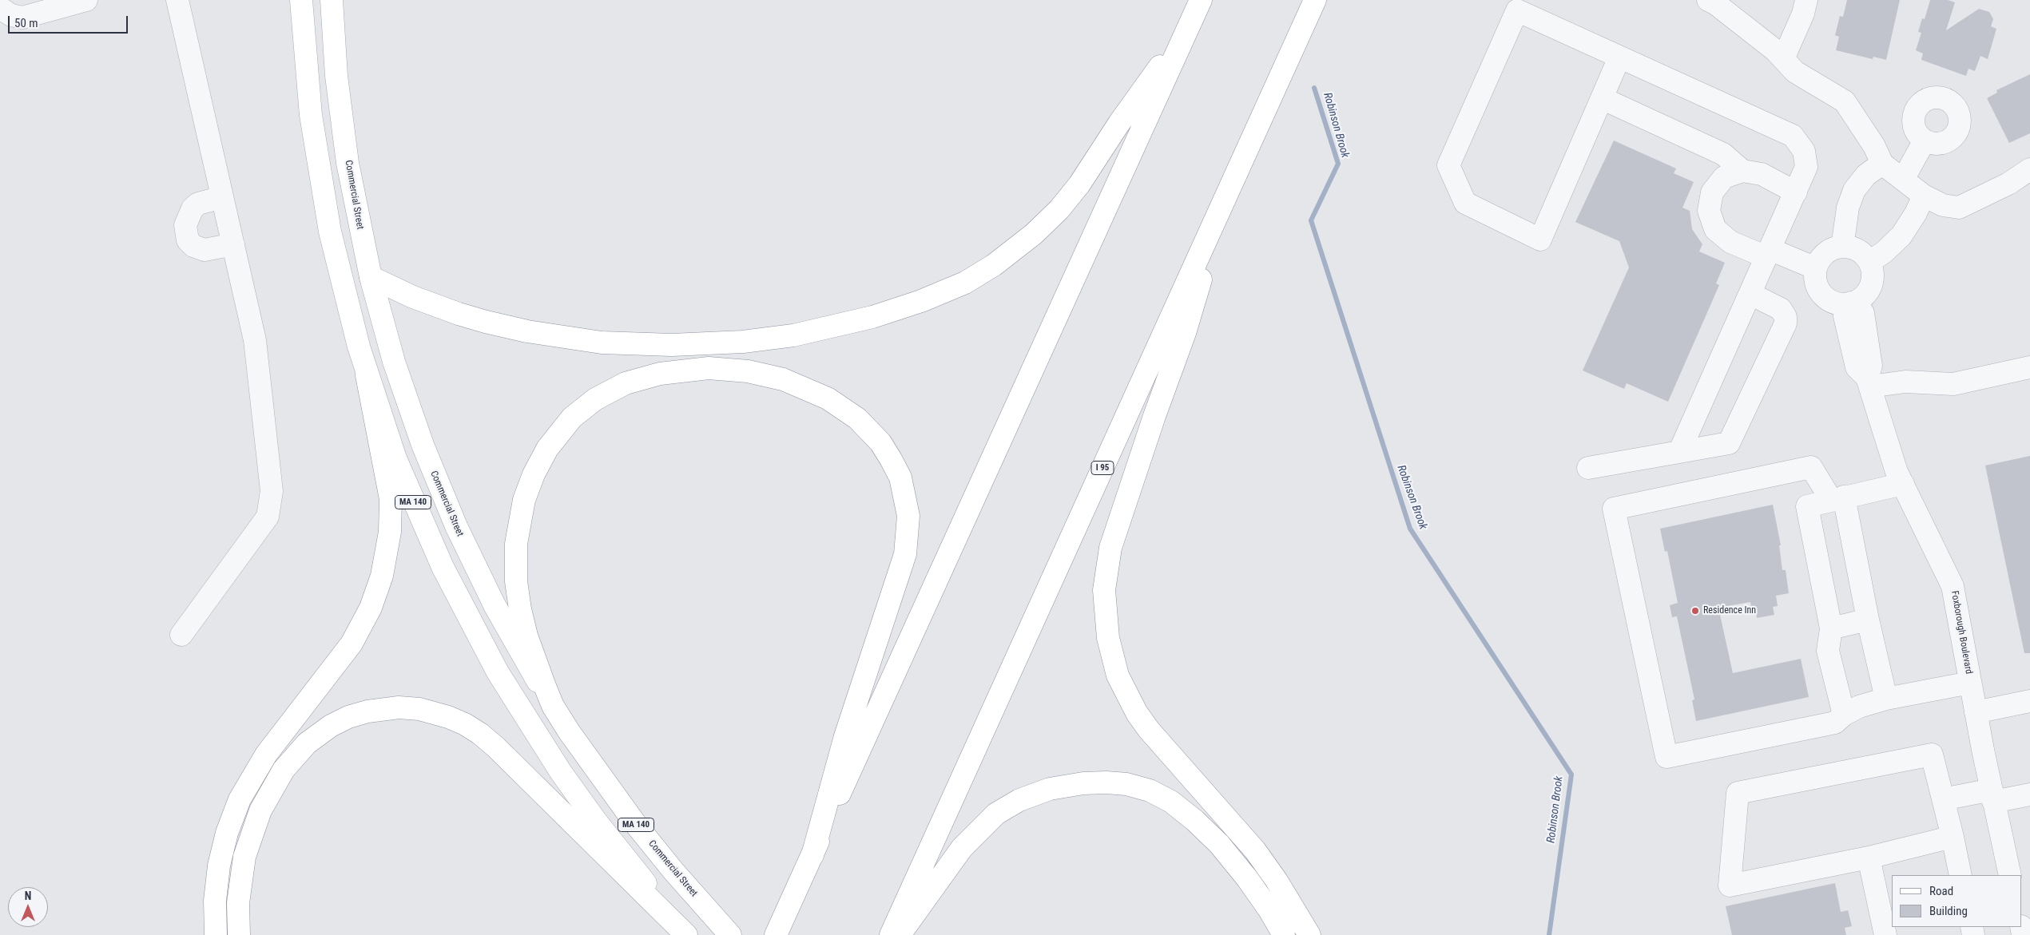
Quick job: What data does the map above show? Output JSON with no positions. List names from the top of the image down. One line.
{"streets":{"main road":["Commercial Street","I 95","MA 140"],"street":["Foxborough Boulevard"]},"water":["Robinson Brook"],"places":["Residence Inn"],"legend":["Road","Building"],"scale_bar":"50 m","north":"top"}
